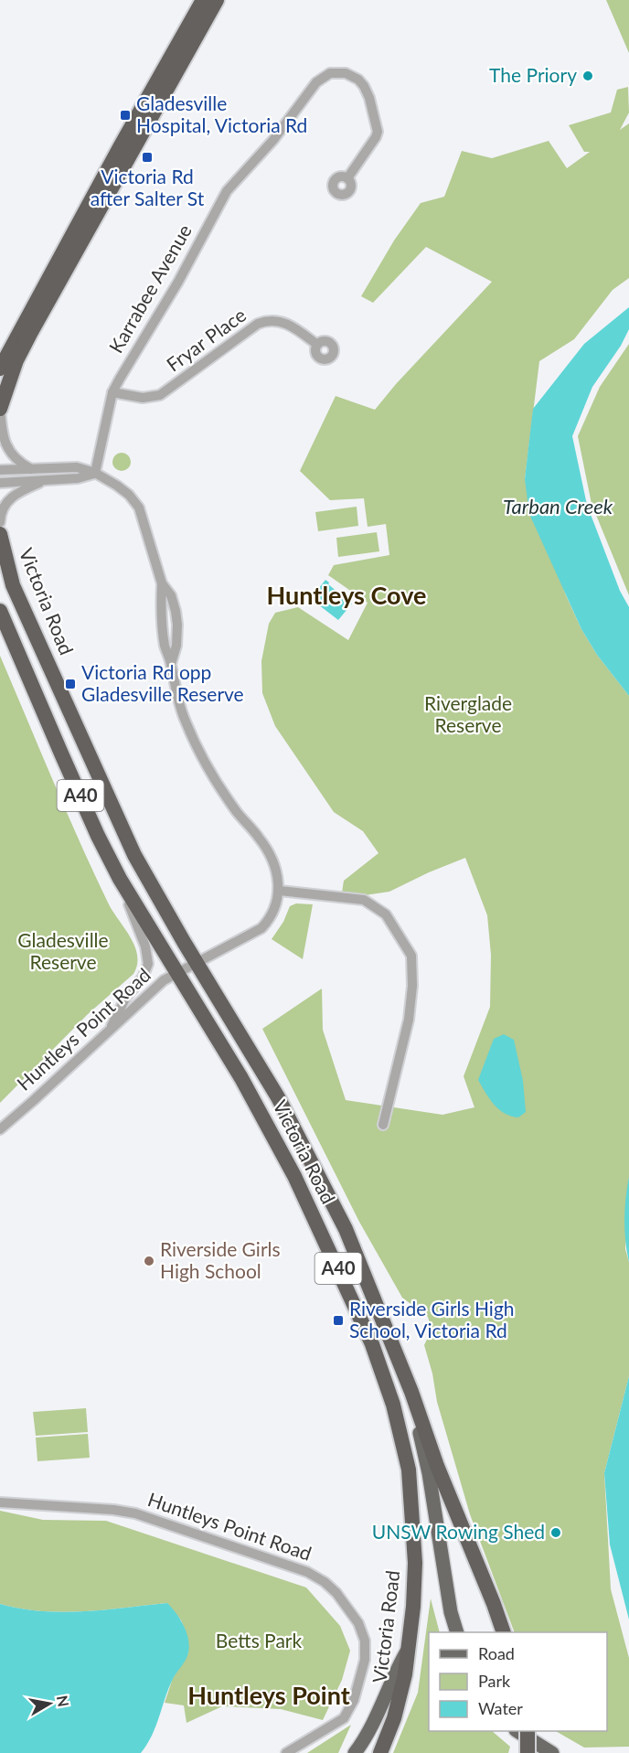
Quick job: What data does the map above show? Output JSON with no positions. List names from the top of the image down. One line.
{"streets":{"highway":["Victoria Road","A40"],"street":["Karrabee Avenue","Fryar Place","Huntleys Point Road"]},"crossings":[["Karrabee Avenue","Fryar Place"],["Victoria Road","Huntleys Point Road"]],"districts":["Huntleys Cove","Huntleys Point"],"water":["Tarban Creek"],"parks":["Riverglade Reserve","Gladesville Reserve","Betts Park"],"places":{"other":["The Priory","Riverside Girls High School","UNSW Rowing Shed"],"transit":["Gladesville Hospital, Victoria Rd","Victoria Rd after Salter St","Victoria Rd opp Gladesville Reserve","Riverside Girls High School, Victoria Rd"]},"legend":["Road","Park","Water"],"north":"right"}
